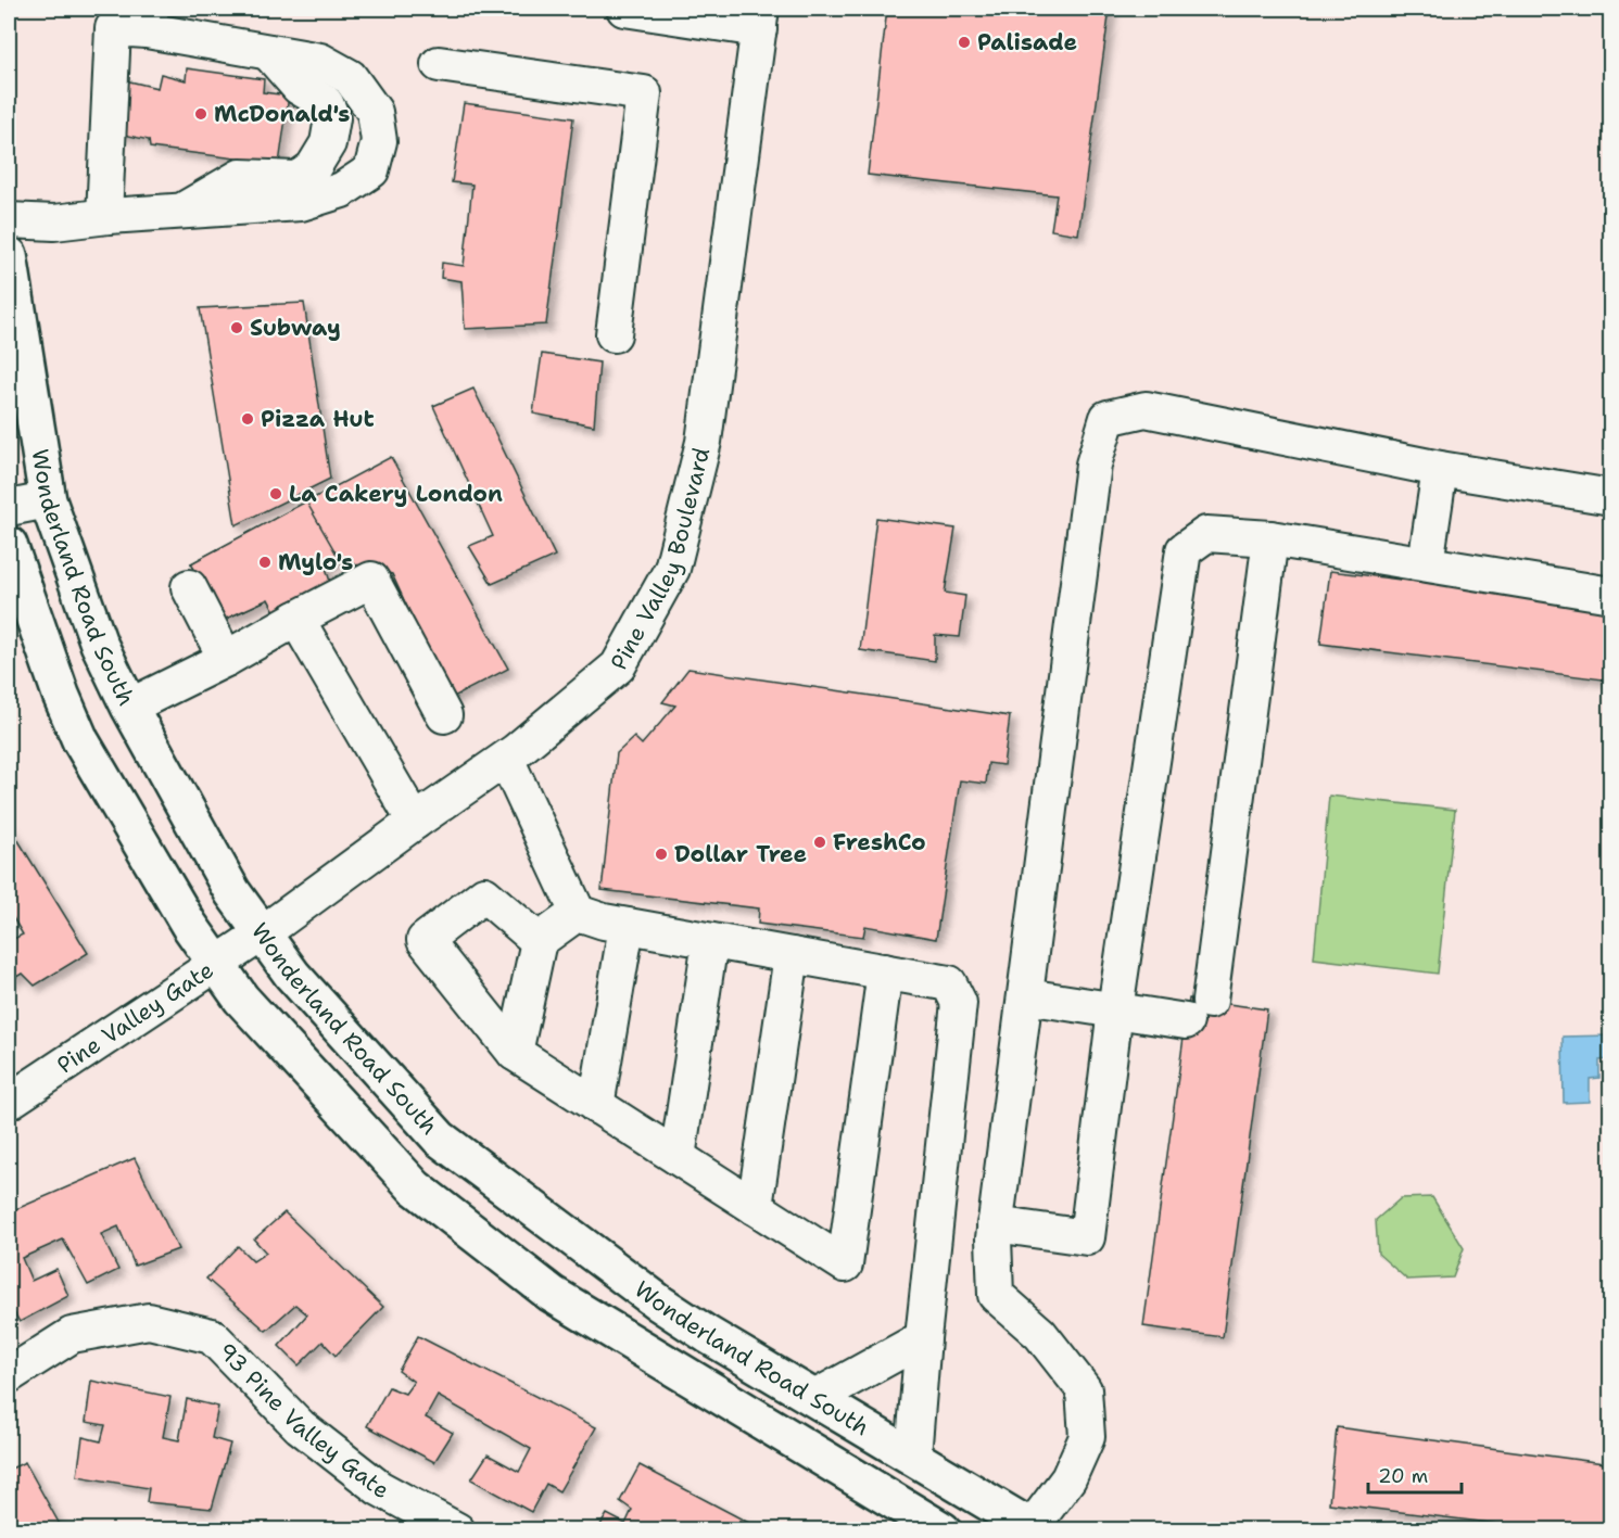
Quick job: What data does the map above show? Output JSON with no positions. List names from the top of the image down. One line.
{"streets":{"main road":["Wonderland Road South"],"street":["Pine Valley Boulevard","Pine Valley Gate","93 Pine Valley Gate"]},"crossings":[["Pine Valley Boulevard","Wonderland Road South"],["Pine Valley Boulevard","Pine Valley Gate"],["Wonderland Road South","Pine Valley Gate"]],"places":["Palisade","McDonald's","Subway","Pizza Hut","La Cakery London","Mylo's","FreshCo","Dollar Tree"],"scale_bar":"20 m"}
